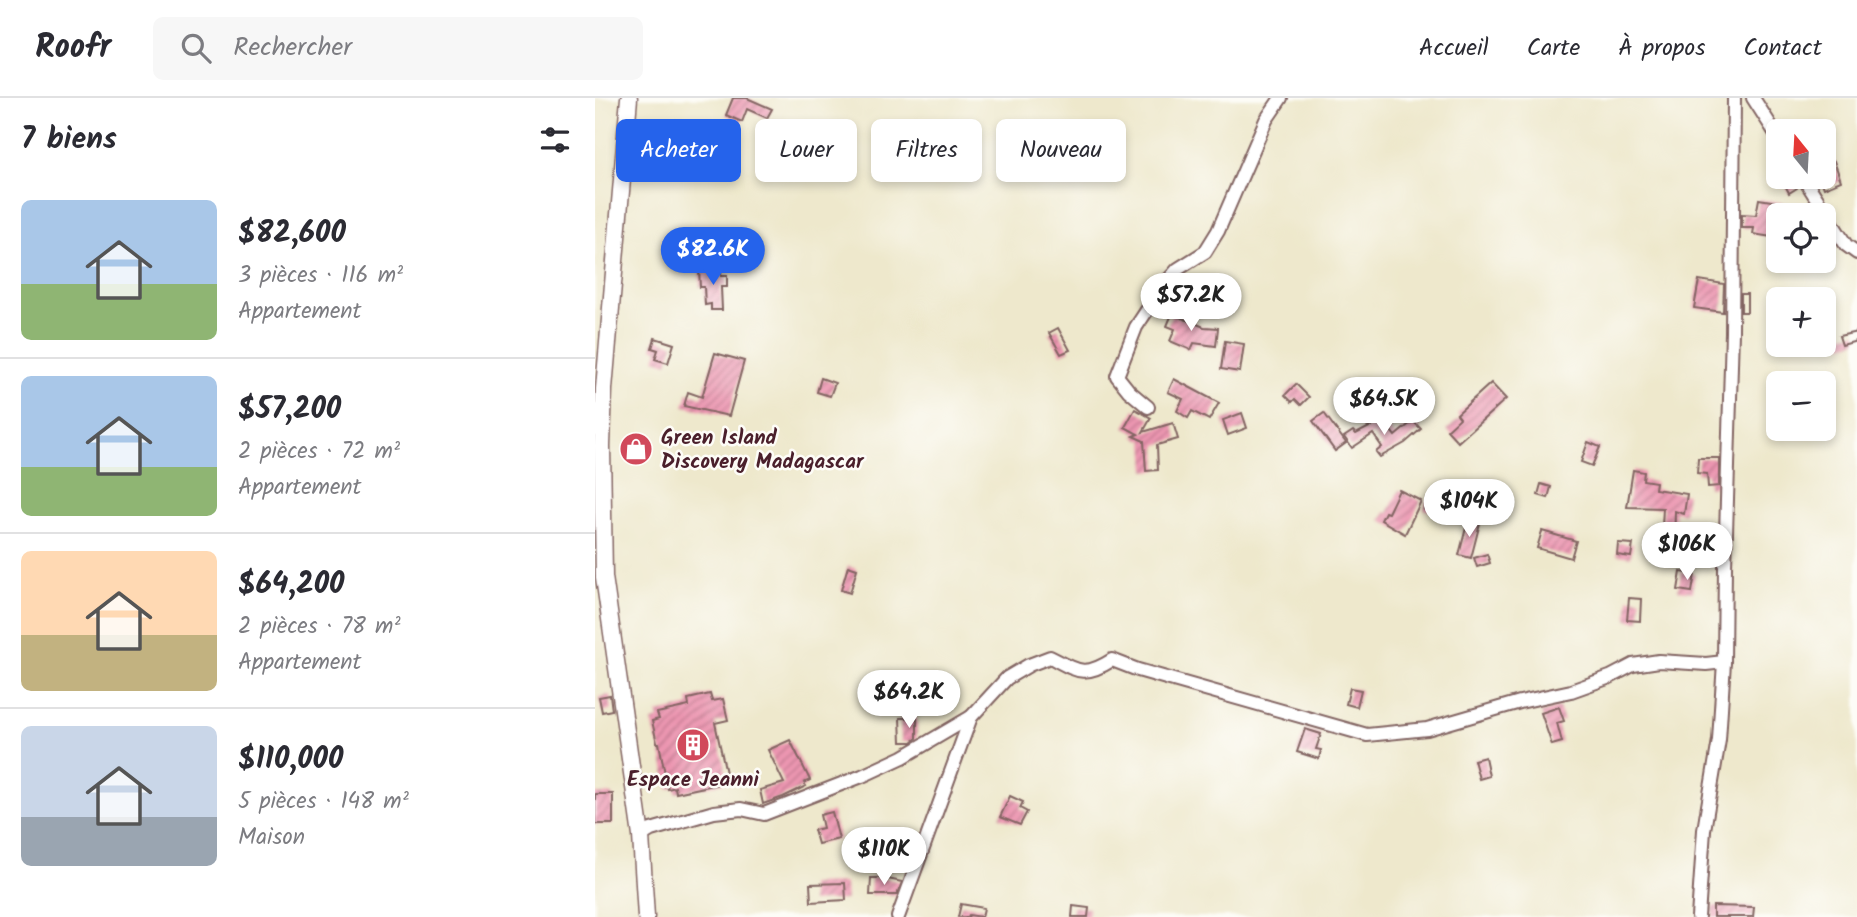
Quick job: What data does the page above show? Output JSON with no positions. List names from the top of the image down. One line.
{"places":{"shop":["Green Island Discovery Madagascar"],"building":["Espace Jeanni"]},"north":"top","page":{"header":"Roofr","search":"Rechercher","nav":["Accueil","Carte","À propos","Contact"],"heading":"7 biens","map_buttons":["+","−"],"chip":["Acheter","Louer","Filtres","Nouveau"],"list":[{"name":"$82,600","note":"3 pièces · 116 m² · Appartement"},{"name":"$57,200","note":"2 pièces · 72 m² · Appartement"},{"name":"$64,200","note":"2 pièces · 78 m² · Appartement"},{"name":"$110,000","note":"5 pièces · 148 m² · Maison"}],"price":["$82.6K","$57.2K","$64.5K","$104K","$106K","$64.2K","$110K"]}}
